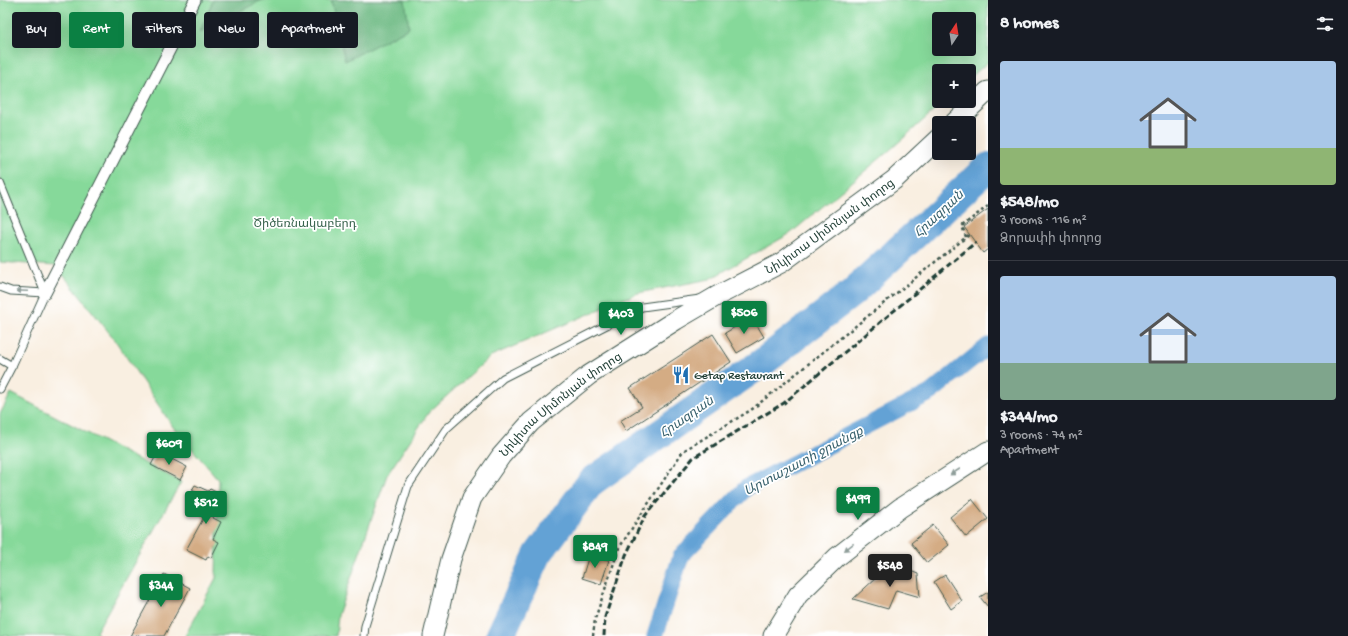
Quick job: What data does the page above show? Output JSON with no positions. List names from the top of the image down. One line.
{"streets":{"street":["Նիկիտա Սիմոնյան փողոց"]},"water":["Հրազդան","Արտաշատի ջրանցք"],"parks":["Ծիծեռնակաբերդ"],"places":{"restaurant":["Getap Restaurant"]},"north":"top","page":{"heading":"8 homes","map_buttons":["+","−"],"chip":["Buy","Rent","Filters","New","Apartment"],"list":[{"name":"$548/mo","note":"3 rooms · 116 m² · Ձորափի փողոց"},{"name":"$344/mo","note":"3 rooms · 74 m² · Apartment"}],"price":["$506","$403","$609","$499","$512","$849","$548","$344"]}}
